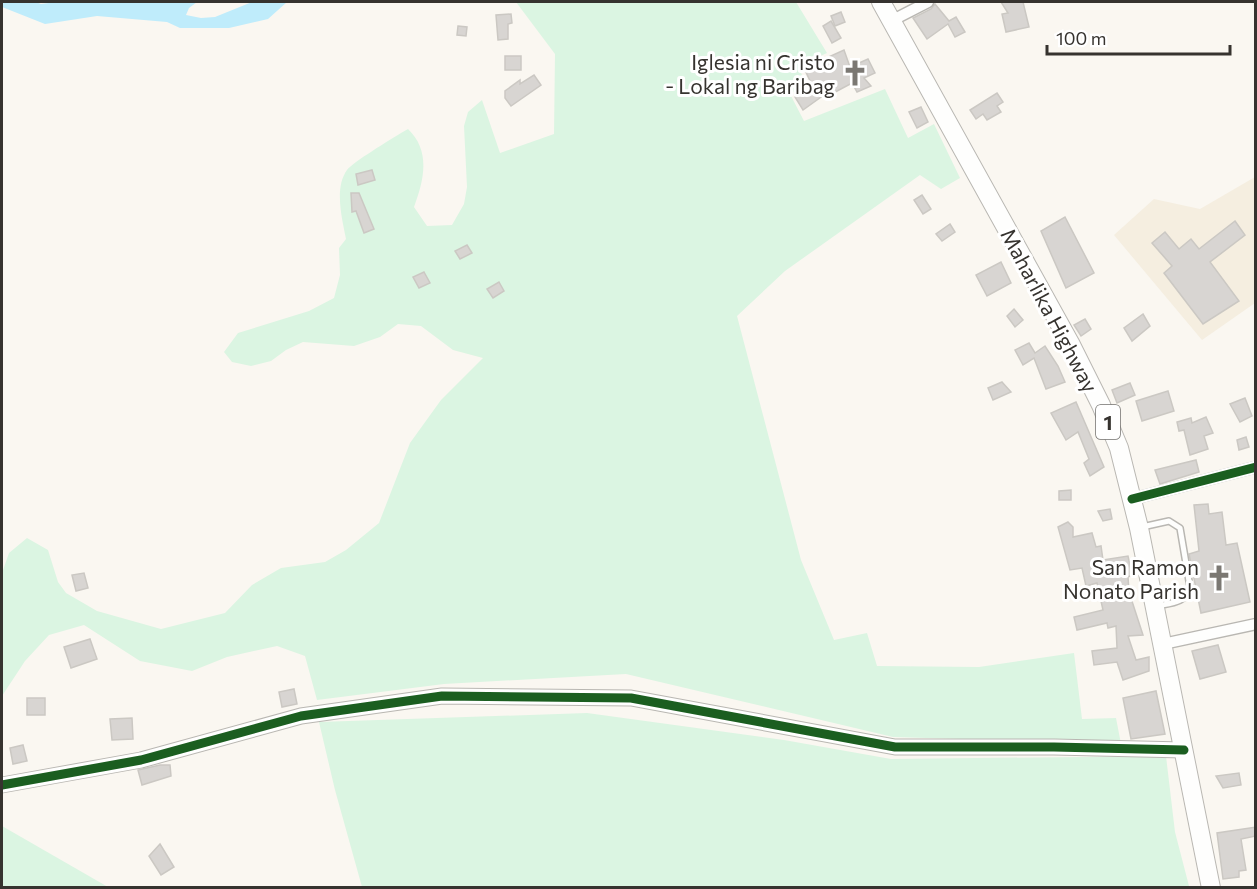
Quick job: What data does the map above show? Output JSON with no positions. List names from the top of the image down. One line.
{"streets":{"highway":["Maharlika Highway","1"]},"places":{"church":["Iglesia ni Cristo - Lokal ng Baribag","San Ramon Nonato Parish"]},"scale_bar":"100 m"}
